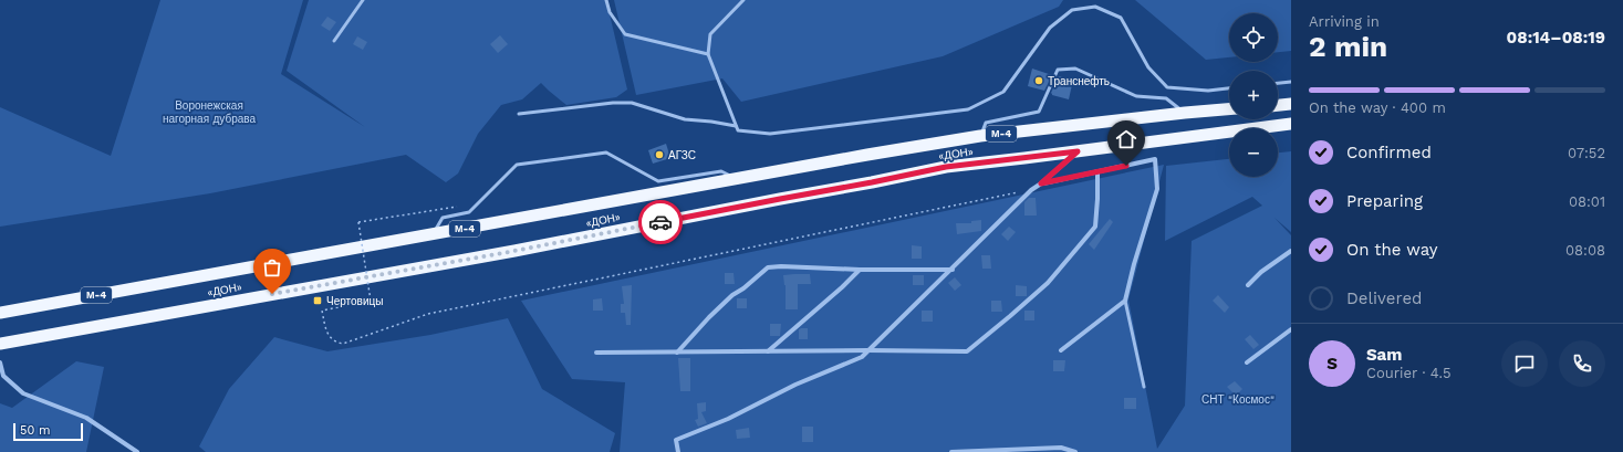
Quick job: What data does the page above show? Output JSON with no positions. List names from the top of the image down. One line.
{"streets":{"highway":["М-4","«ДОН»"]},"parks":["Воронежская нагорная дубрава","СНТ \"Космос\""],"places":{"other":["Транснефть","АГЗС"],"transit":["Чертовицы"]},"scale_bar":"50 m","page":{"heading":["2 min","Arriving in","08:14–08:19"],"panel":["Sam","Courier · 4.5"],"map_buttons":["+","−"],"bar":"On the way · 400 m","list":[["Confirmed","07:52"],["Preparing","08:01"],["On the way","08:08"],"Delivered"],"round":"S","scale":"50 m"}}
